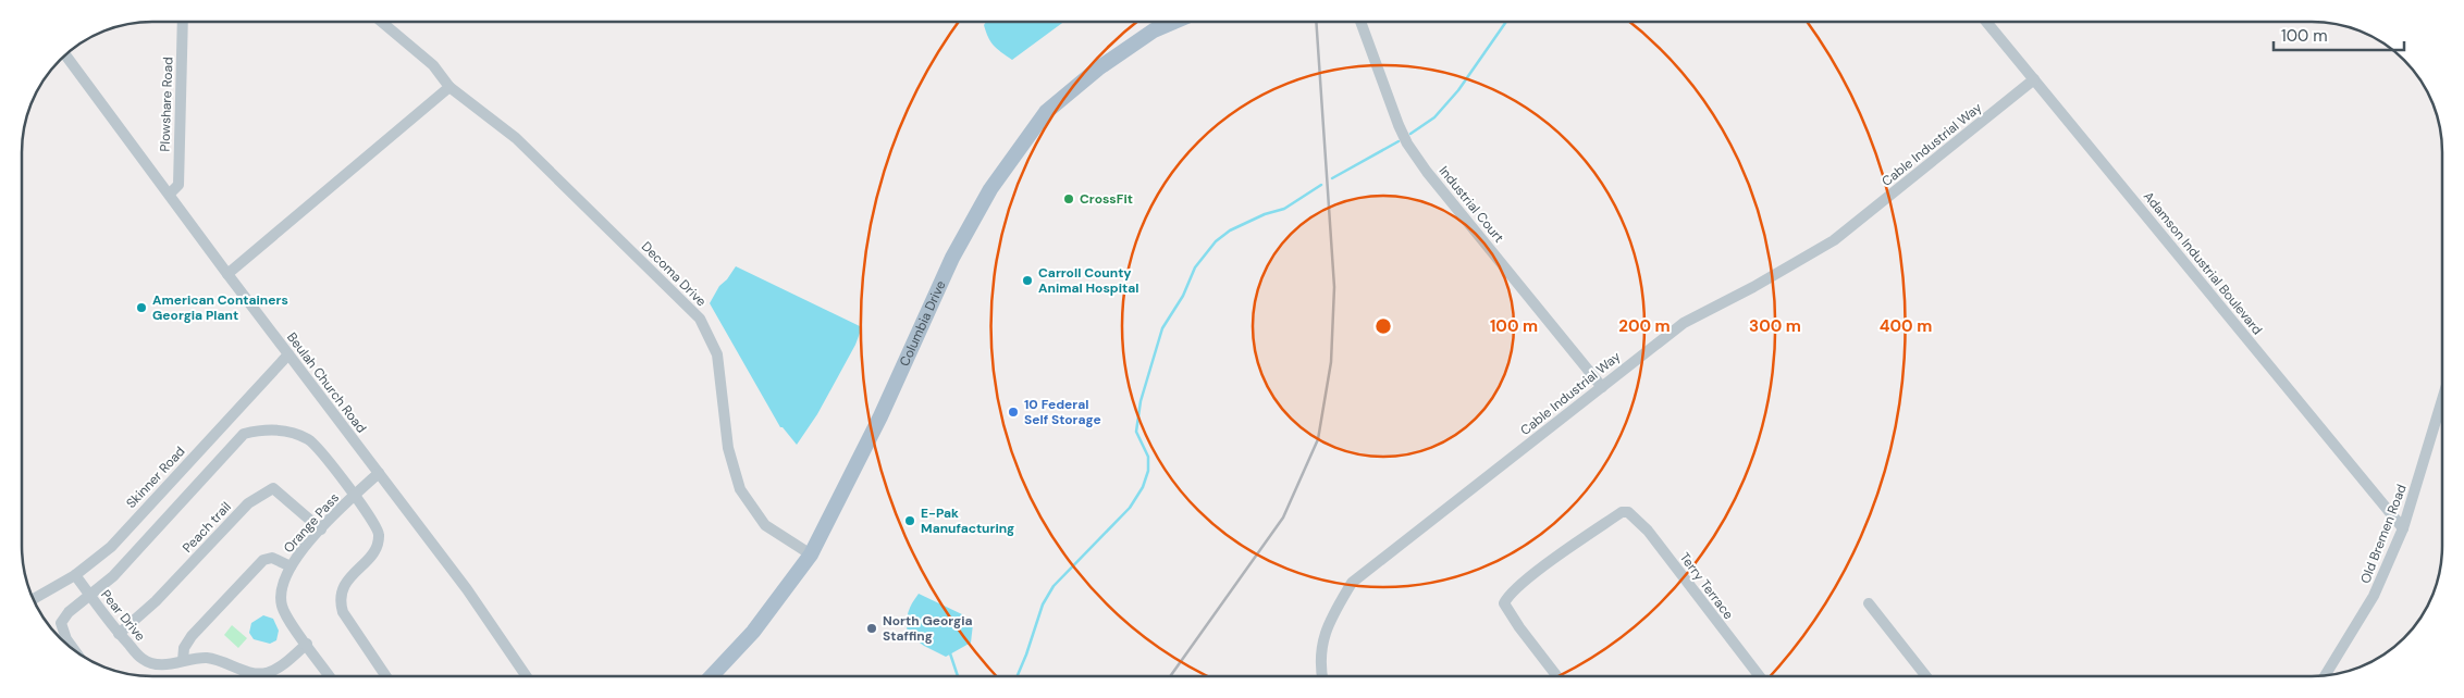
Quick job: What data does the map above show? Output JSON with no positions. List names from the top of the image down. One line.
{"streets":{"main road":["Columbia Drive"],"street":["Plowshare Road","Cable Industrial Way","Industrial Court","Adamson Industrial Boulevard","Decoma Drive","Beulah Church Road","Skinner Road","Orange Pass","Peach trail","Old Bremen Road","Terry Terrace","Pear Drive"]},"crossings":[["Plowshare Road","Beulah Church Road"],["Cable Industrial Way","Industrial Court"],["Cable Industrial Way","Adamson Industrial Boulevard"],["Adamson Industrial Boulevard","Old Bremen Road"],["Decoma Drive","Columbia Drive"],["Beulah Church Road","Skinner Road"],["Beulah Church Road","Orange Pass"],["Skinner Road","Pear Drive"],["Orange Pass","Peach trail"],["Orange Pass","Pear Drive"],["Peach trail","Pear Drive"]],"places":["CrossFit","Carroll County Animal Hospital","American Containers Georgia Plant","10 Federal Self Storage","E-Pak Manufacturing","North Georgia Staffing"],"scale_bar":"100 m","rings":["100 m","200 m","300 m","400 m"]}
